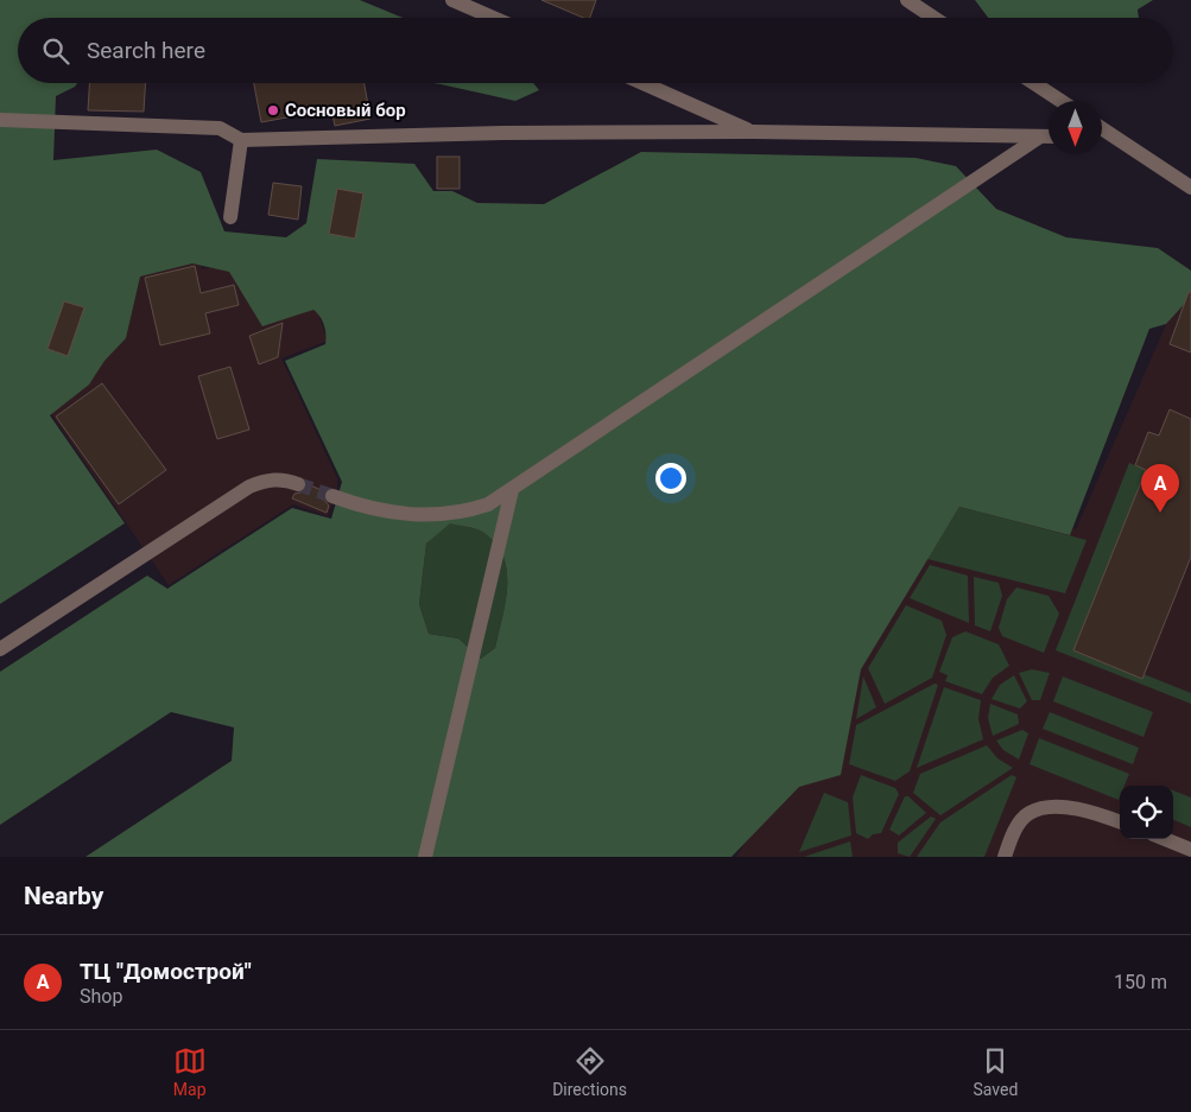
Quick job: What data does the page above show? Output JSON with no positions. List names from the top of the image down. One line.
{"places":["Сосновый бор"],"north":"bottom","page":{"search":"Search here","pins":"A","heading":"Nearby","list":[{"mark":"A","name":"ТЦ \"Домострой\"","note":"Shop","value":"150 m"}],"nav":["Map","Directions","Saved"]}}
